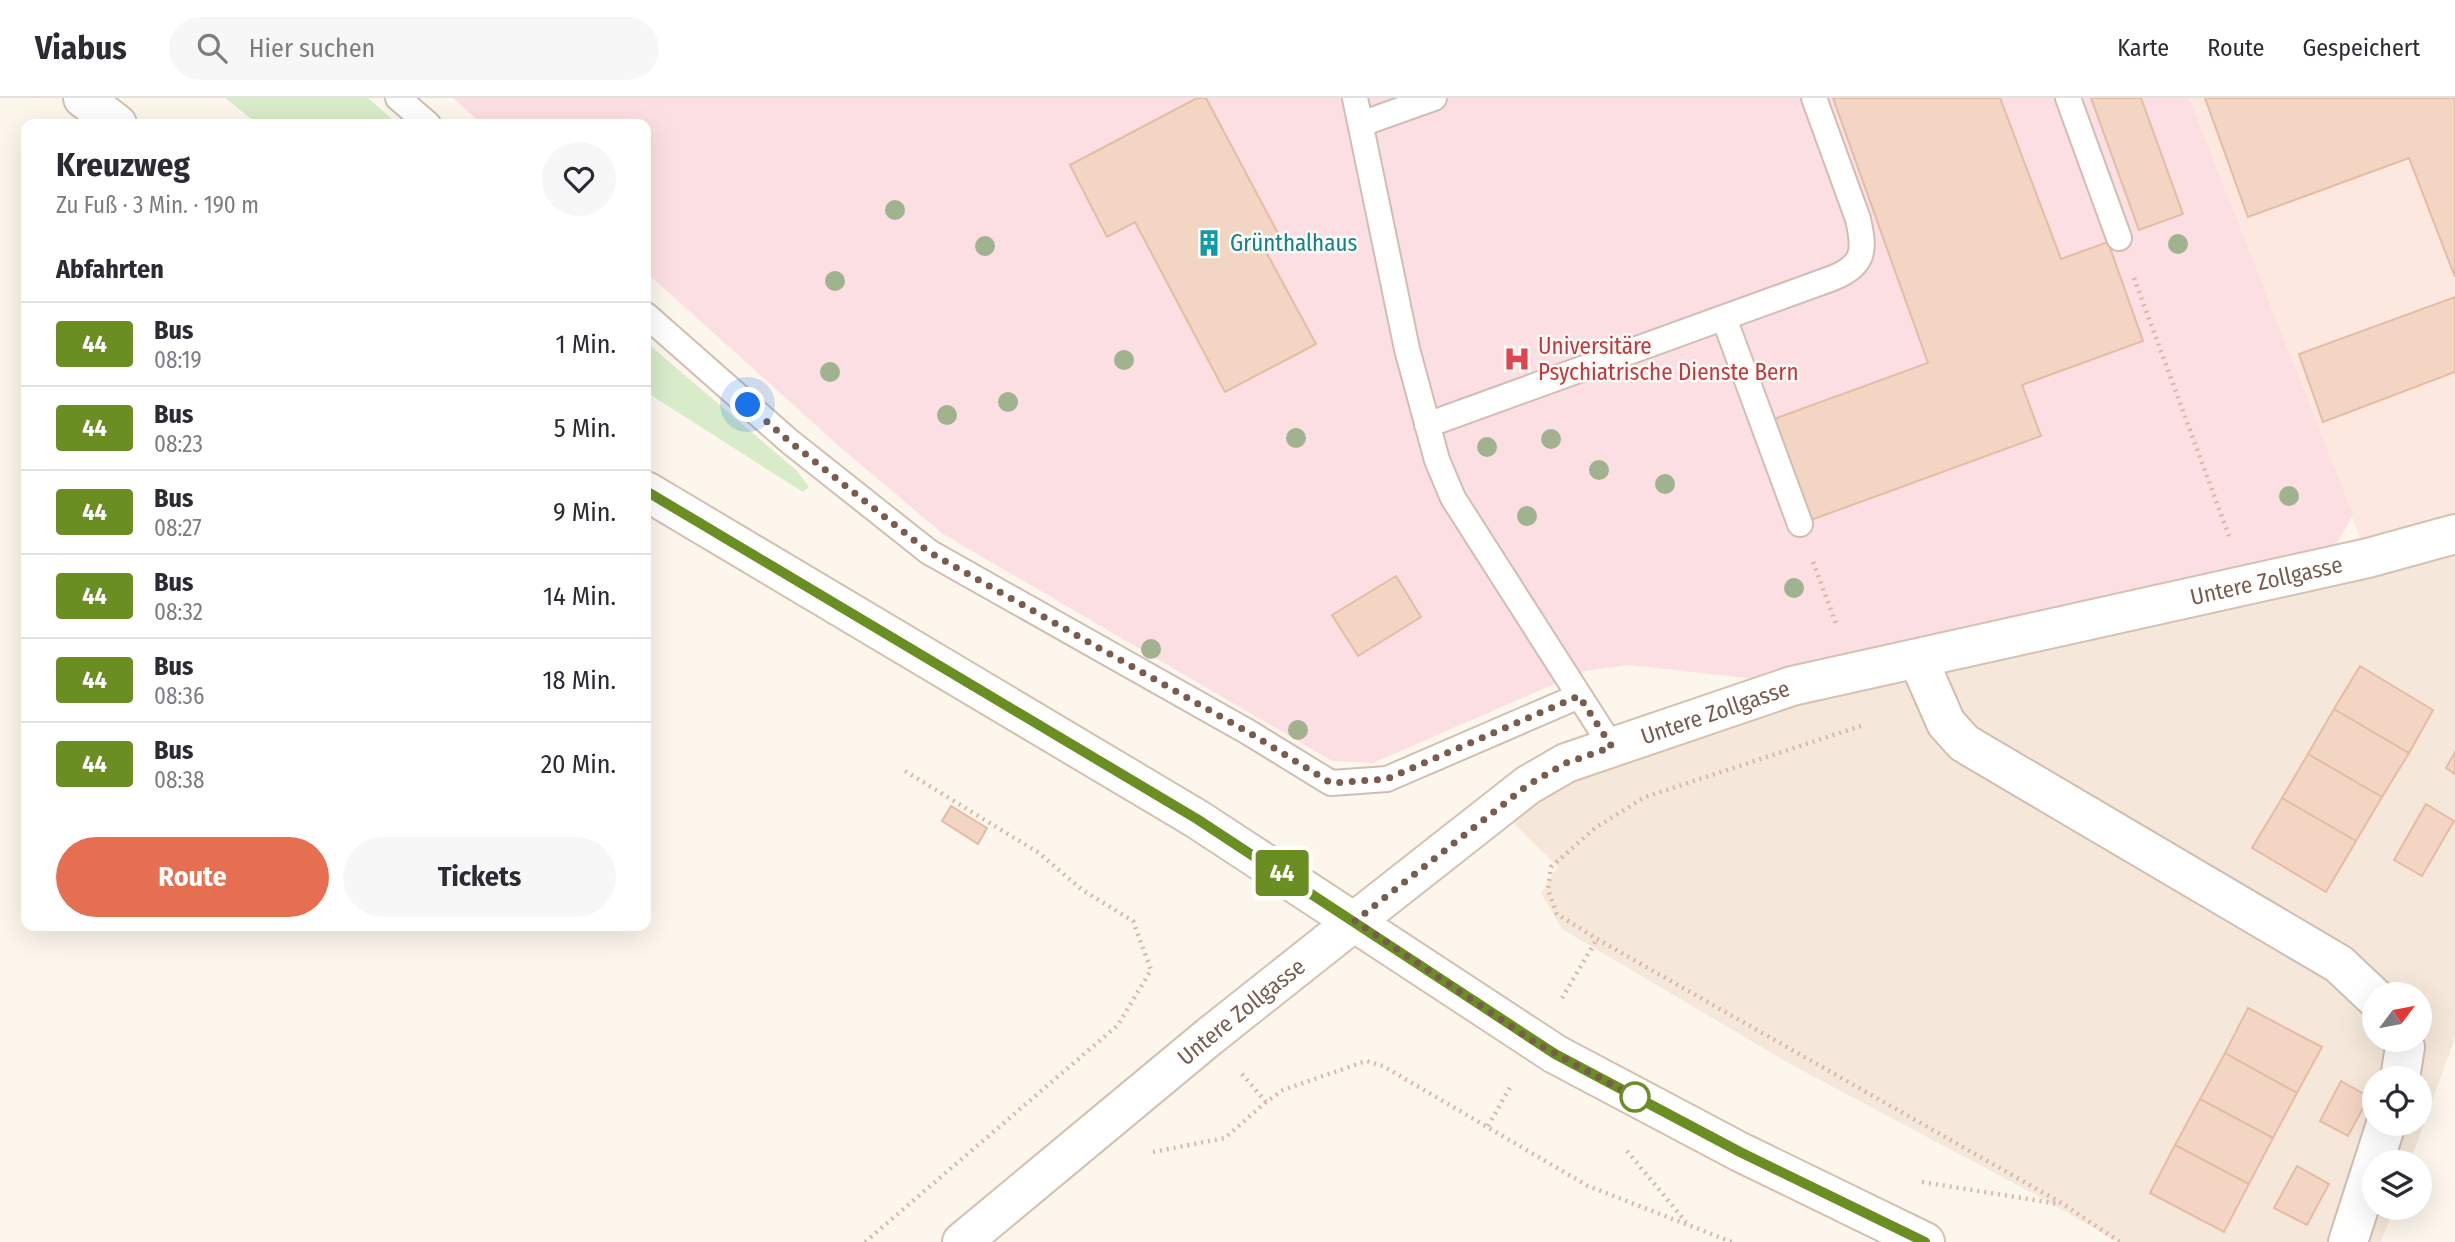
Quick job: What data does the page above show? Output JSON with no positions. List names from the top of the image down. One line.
{"streets":{"street":["Untere Zollgasse"]},"places":{"building":["Grünthalhaus"],"hospital":["Universitäre Psychiatrische Dienste Bern"]},"lines":["bus line 44"],"north":"top right","page":{"header":"Viabus","search":"Hier suchen","nav":["Karte","Route","Gespeichert"],"on_map":"44","heading":[["Kreuzweg","Zu Fuß · 3 Min. · 190 m"],"Abfahrten"],"list":[{"mark":"44","name":"Bus","note":"08:19","value":"1 Min."},{"mark":"44","name":"Bus","note":"08:23","value":"5 Min."},{"mark":"44","name":"Bus","note":"08:27","value":"9 Min."},{"mark":"44","name":"Bus","note":"08:32","value":"14 Min."},{"mark":"44","name":"Bus","note":"08:36","value":"18 Min."},{"mark":"44","name":"Bus","note":"08:38","value":"20 Min."}],"buttons":["Route","Tickets"]}}
